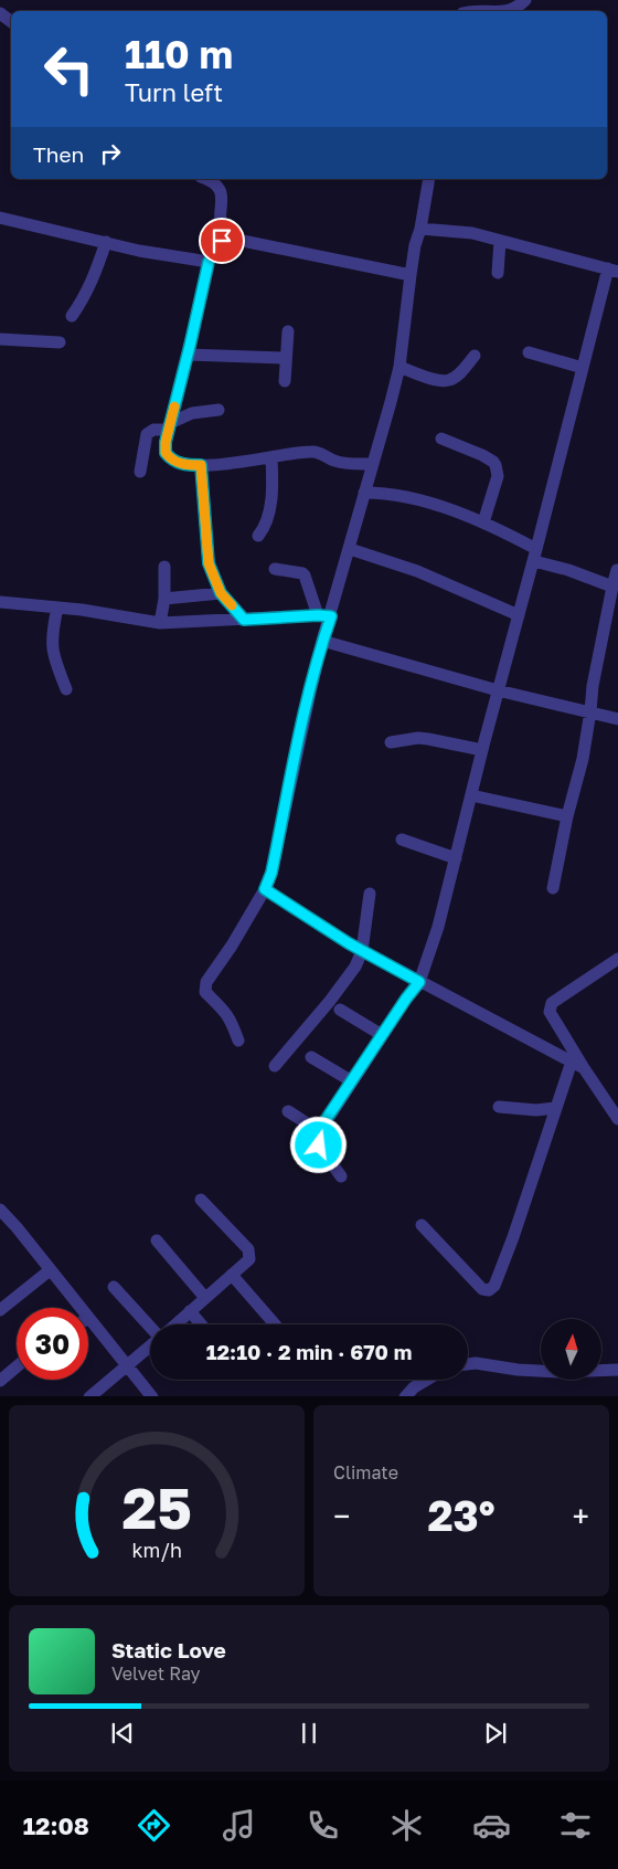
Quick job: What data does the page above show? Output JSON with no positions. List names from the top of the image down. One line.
{"north":"top","page":{"turn":["110 m","Turn left"],"then":"Then","limit":"30","trip":"12:10 · 2 min · 670 m","tile":"Climate","heat":["−","23°","+"],"song":["Static Love","Velvet Ray"],"tabs":"12:08","gauge":["25","km/h"]}}
